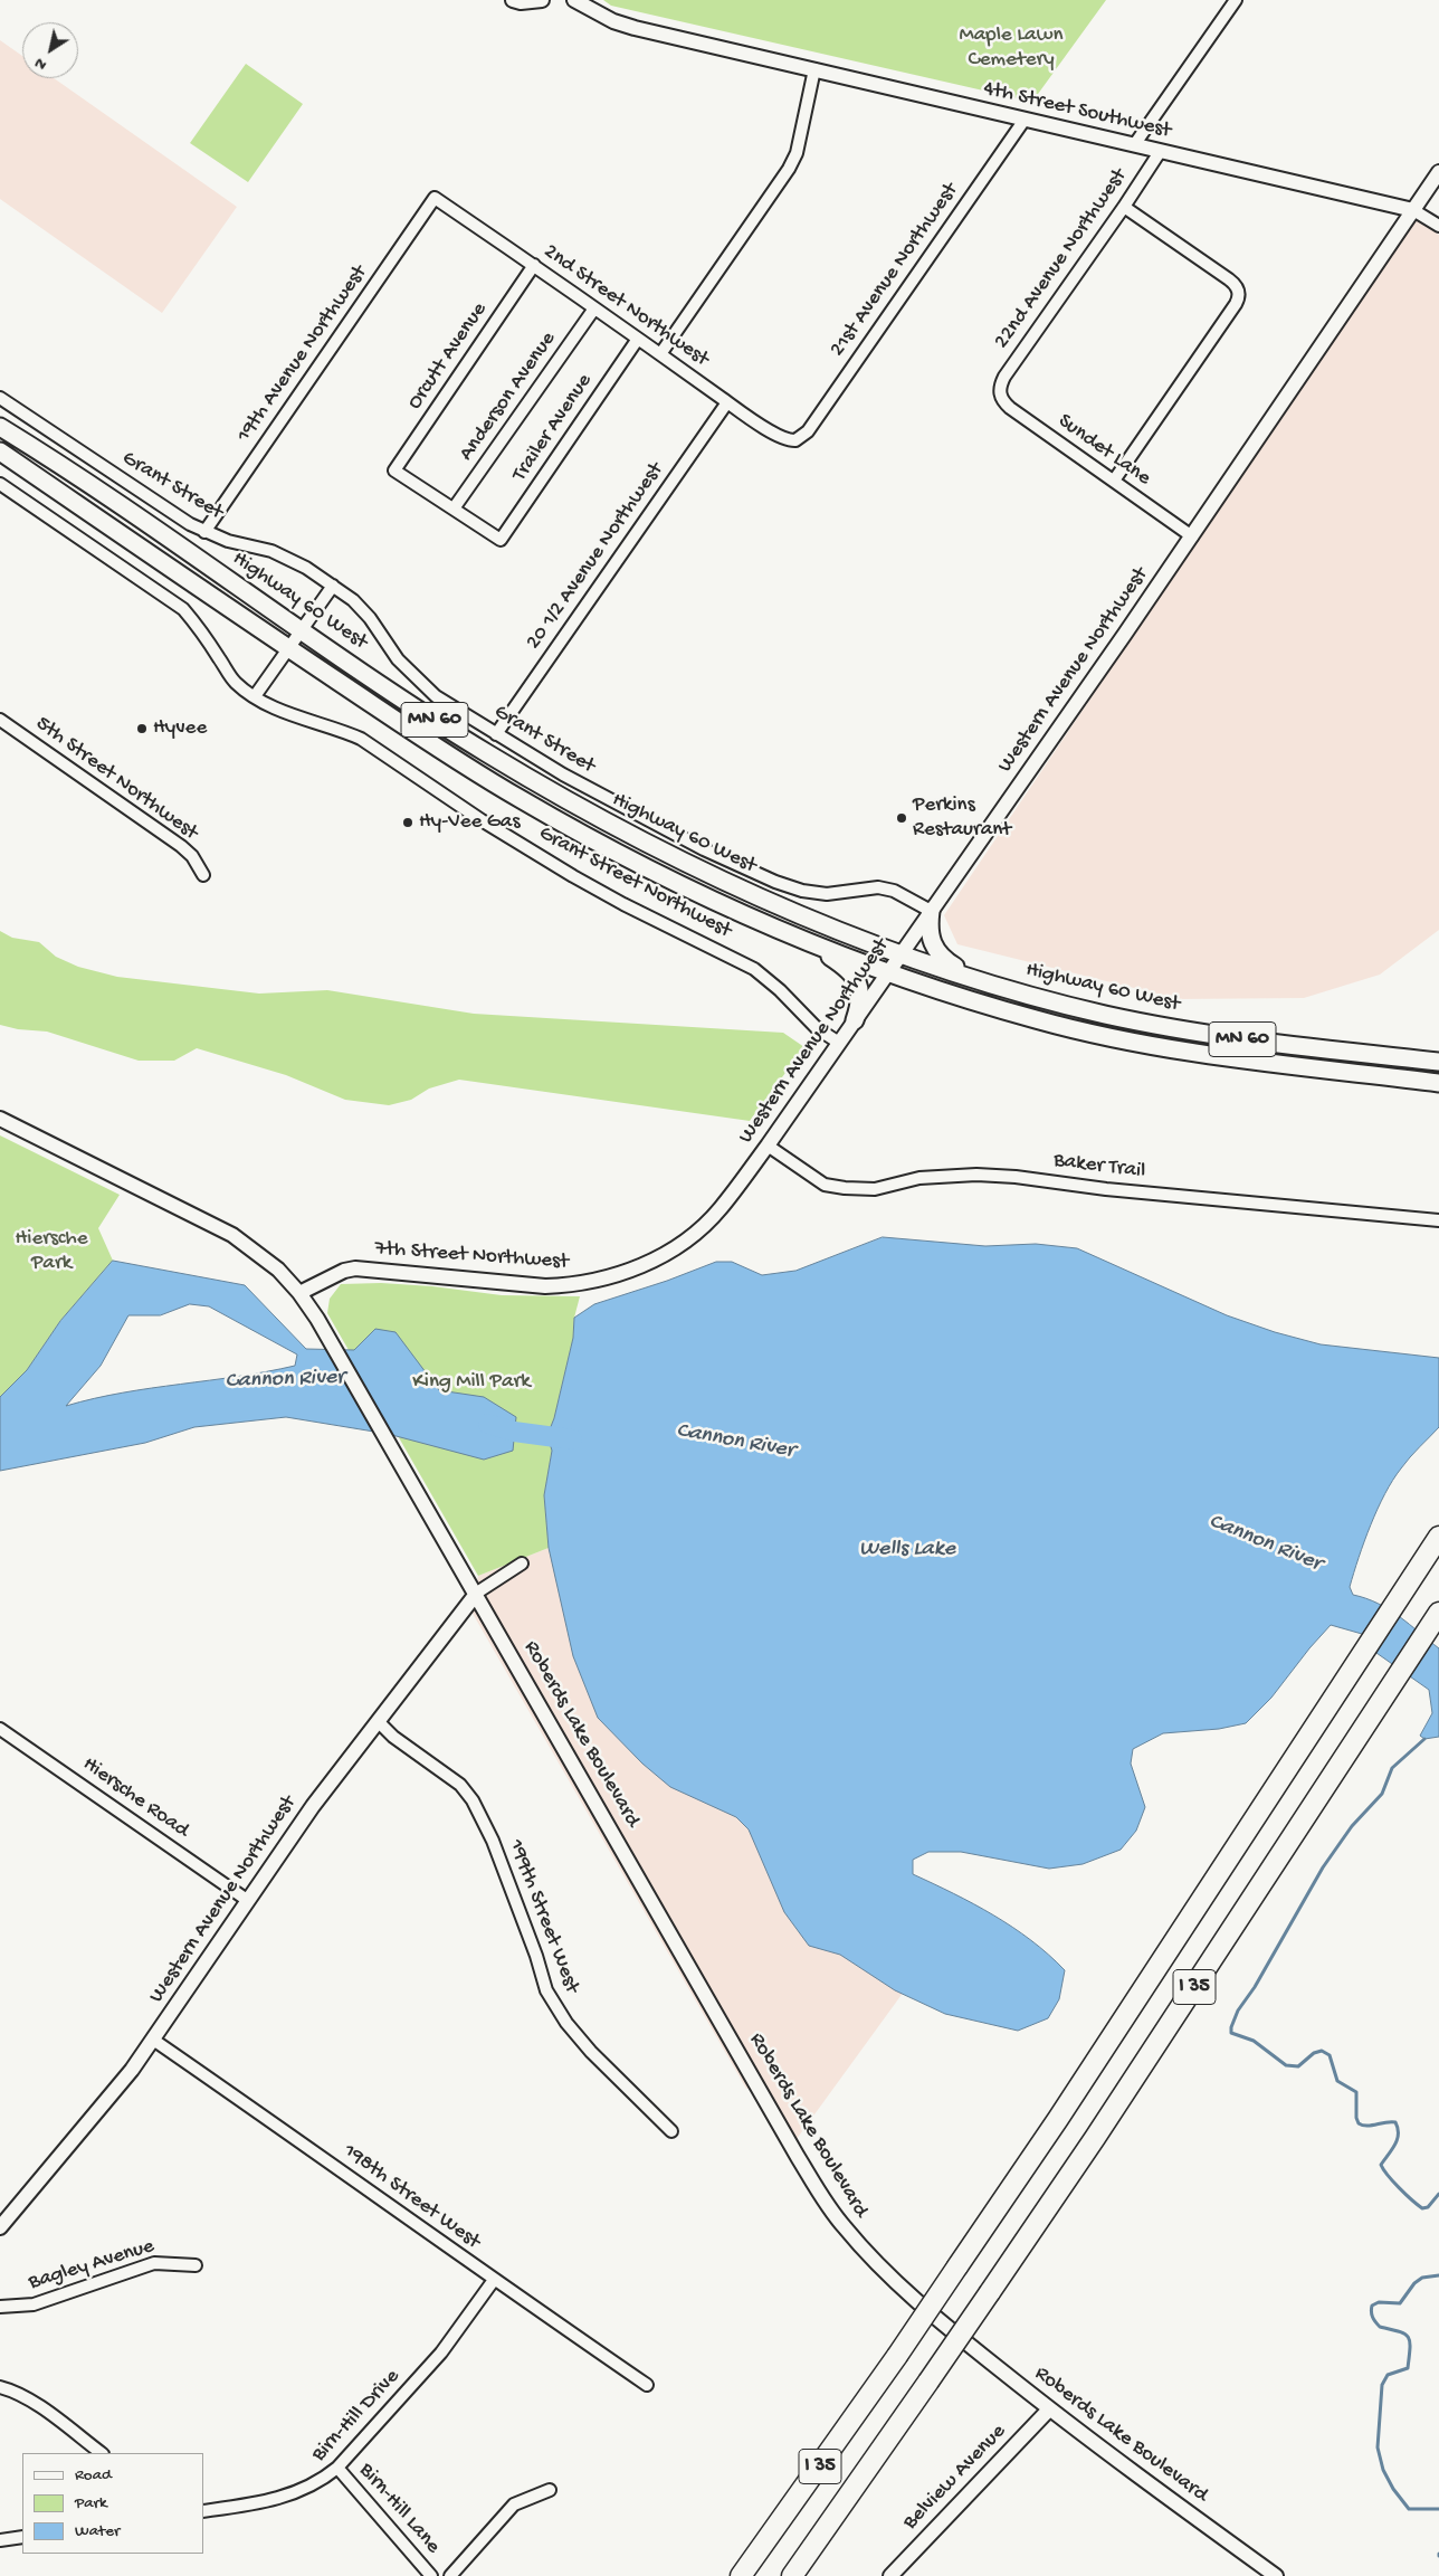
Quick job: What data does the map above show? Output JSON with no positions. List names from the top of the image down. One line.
{"streets":{"highway":["I 35"],"main road":["Highway 60 West","MN 60"],"street":["4th Street Southwest","22nd Avenue Northwest","21st Avenue Northwest","2nd Street Northwest","19th Avenue Northwest","Orcutt Avenue","Anderson Avenue","Trailer Avenue","Sundet Lane","Grant Street","20 1/2 Avenue Northwest","Western Avenue Northwest","5th Street Northwest","Grant Street Northwest","Baker Trail","7th Street Northwest","Roberds Lake Boulevard","Hiersche Road","199th Street West","198th Street West","Bagley Avenue","Birn-Hill Drive","Belview Avenue","Birn-Hill Lane"]},"crossings":[["4th Street Southwest","22nd Avenue Northwest"],["4th Street Southwest","21st Avenue Northwest"],["4th Street Southwest","Western Avenue Northwest"],["22nd Avenue Northwest","Sundet Lane"],["21st Avenue Northwest","2nd Street Northwest"],["2nd Street Northwest","19th Avenue Northwest"],["2nd Street Northwest","Orcutt Avenue"],["2nd Street Northwest","Anderson Avenue"],["2nd Street Northwest","Trailer Avenue"],["2nd Street Northwest","20 1/2 Avenue Northwest"],["19th Avenue Northwest","Grant Street"],["Orcutt Avenue","Anderson Avenue"],["Orcutt Avenue","Trailer Avenue"],["Anderson Avenue","Trailer Avenue"],["Sundet Lane","Western Avenue Northwest"],["Grant Street","20 1/2 Avenue Northwest"],["Grant Street","Western Avenue Northwest"],["Highway 60 West","Western Avenue Northwest"],["Western Avenue Northwest","MN 60"],["Western Avenue Northwest","Grant Street Northwest"],["Western Avenue Northwest","Baker Trail"],["Western Avenue Northwest","7th Street Northwest"],["Western Avenue Northwest","Roberds Lake Boulevard"],["Western Avenue Northwest","Hiersche Road"],["Western Avenue Northwest","199th Street West"],["Western Avenue Northwest","198th Street West"],["Roberds Lake Boulevard","Belview Avenue"],["198th Street West","Birn-Hill Drive"],["Birn-Hill Drive","Birn-Hill Lane"]],"water":["Cannon River","Wells Lake"],"parks":["Maple Lawn Cemetery","Hiersche Park","King Mill Park"],"places":["Hyvee","Perkins Restaurant","Hy-Vee Gas"],"legend":["Road","Park","Water"],"north":"bottom left"}
